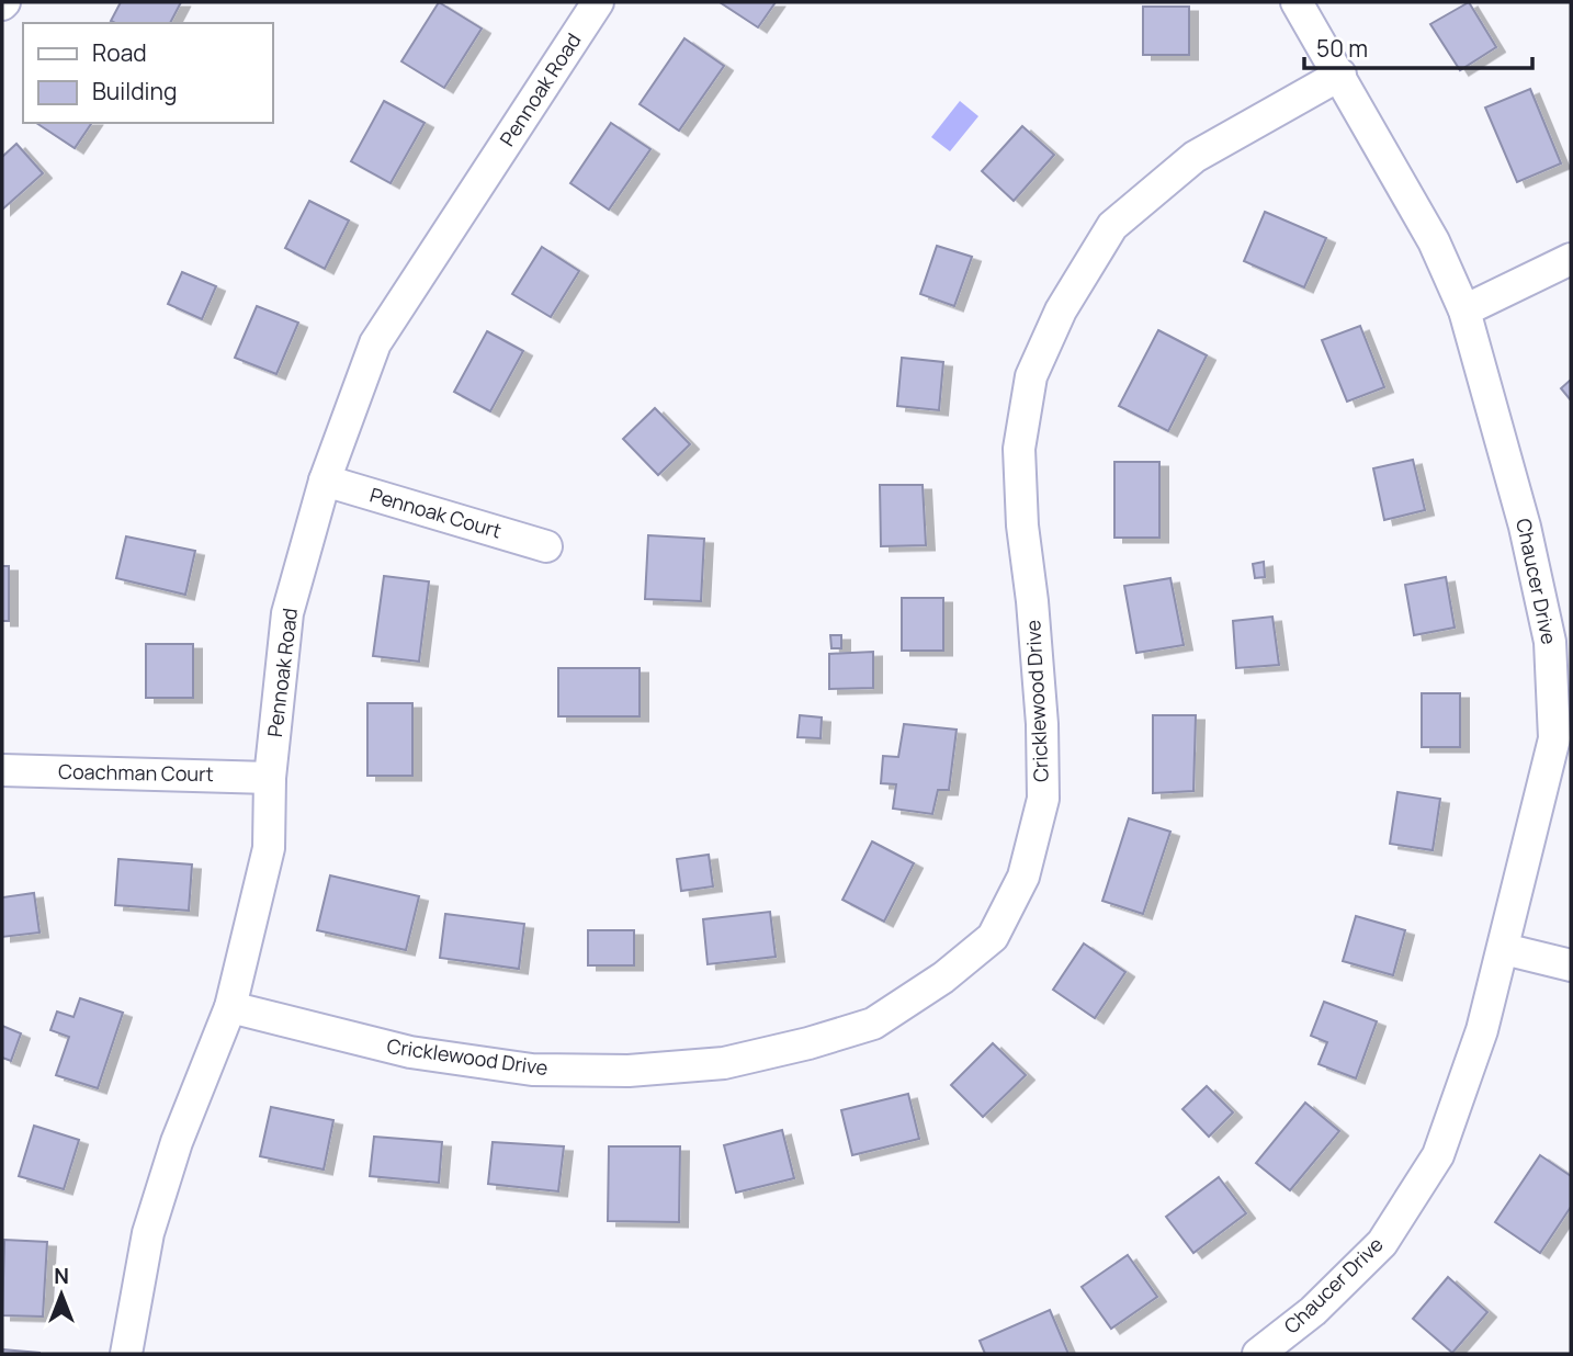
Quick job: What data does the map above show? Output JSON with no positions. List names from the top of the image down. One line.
{"streets":{"street":["Pennoak Road","Pennoak Court","Chaucer Drive","Cricklewood Drive","Coachman Court"]},"crossings":[["Pennoak Road","Pennoak Court"],["Pennoak Road","Cricklewood Drive"],["Pennoak Road","Coachman Court"],["Chaucer Drive","Cricklewood Drive"]],"legend":["Road","Building"],"scale_bar":"50 m","north":"top"}
